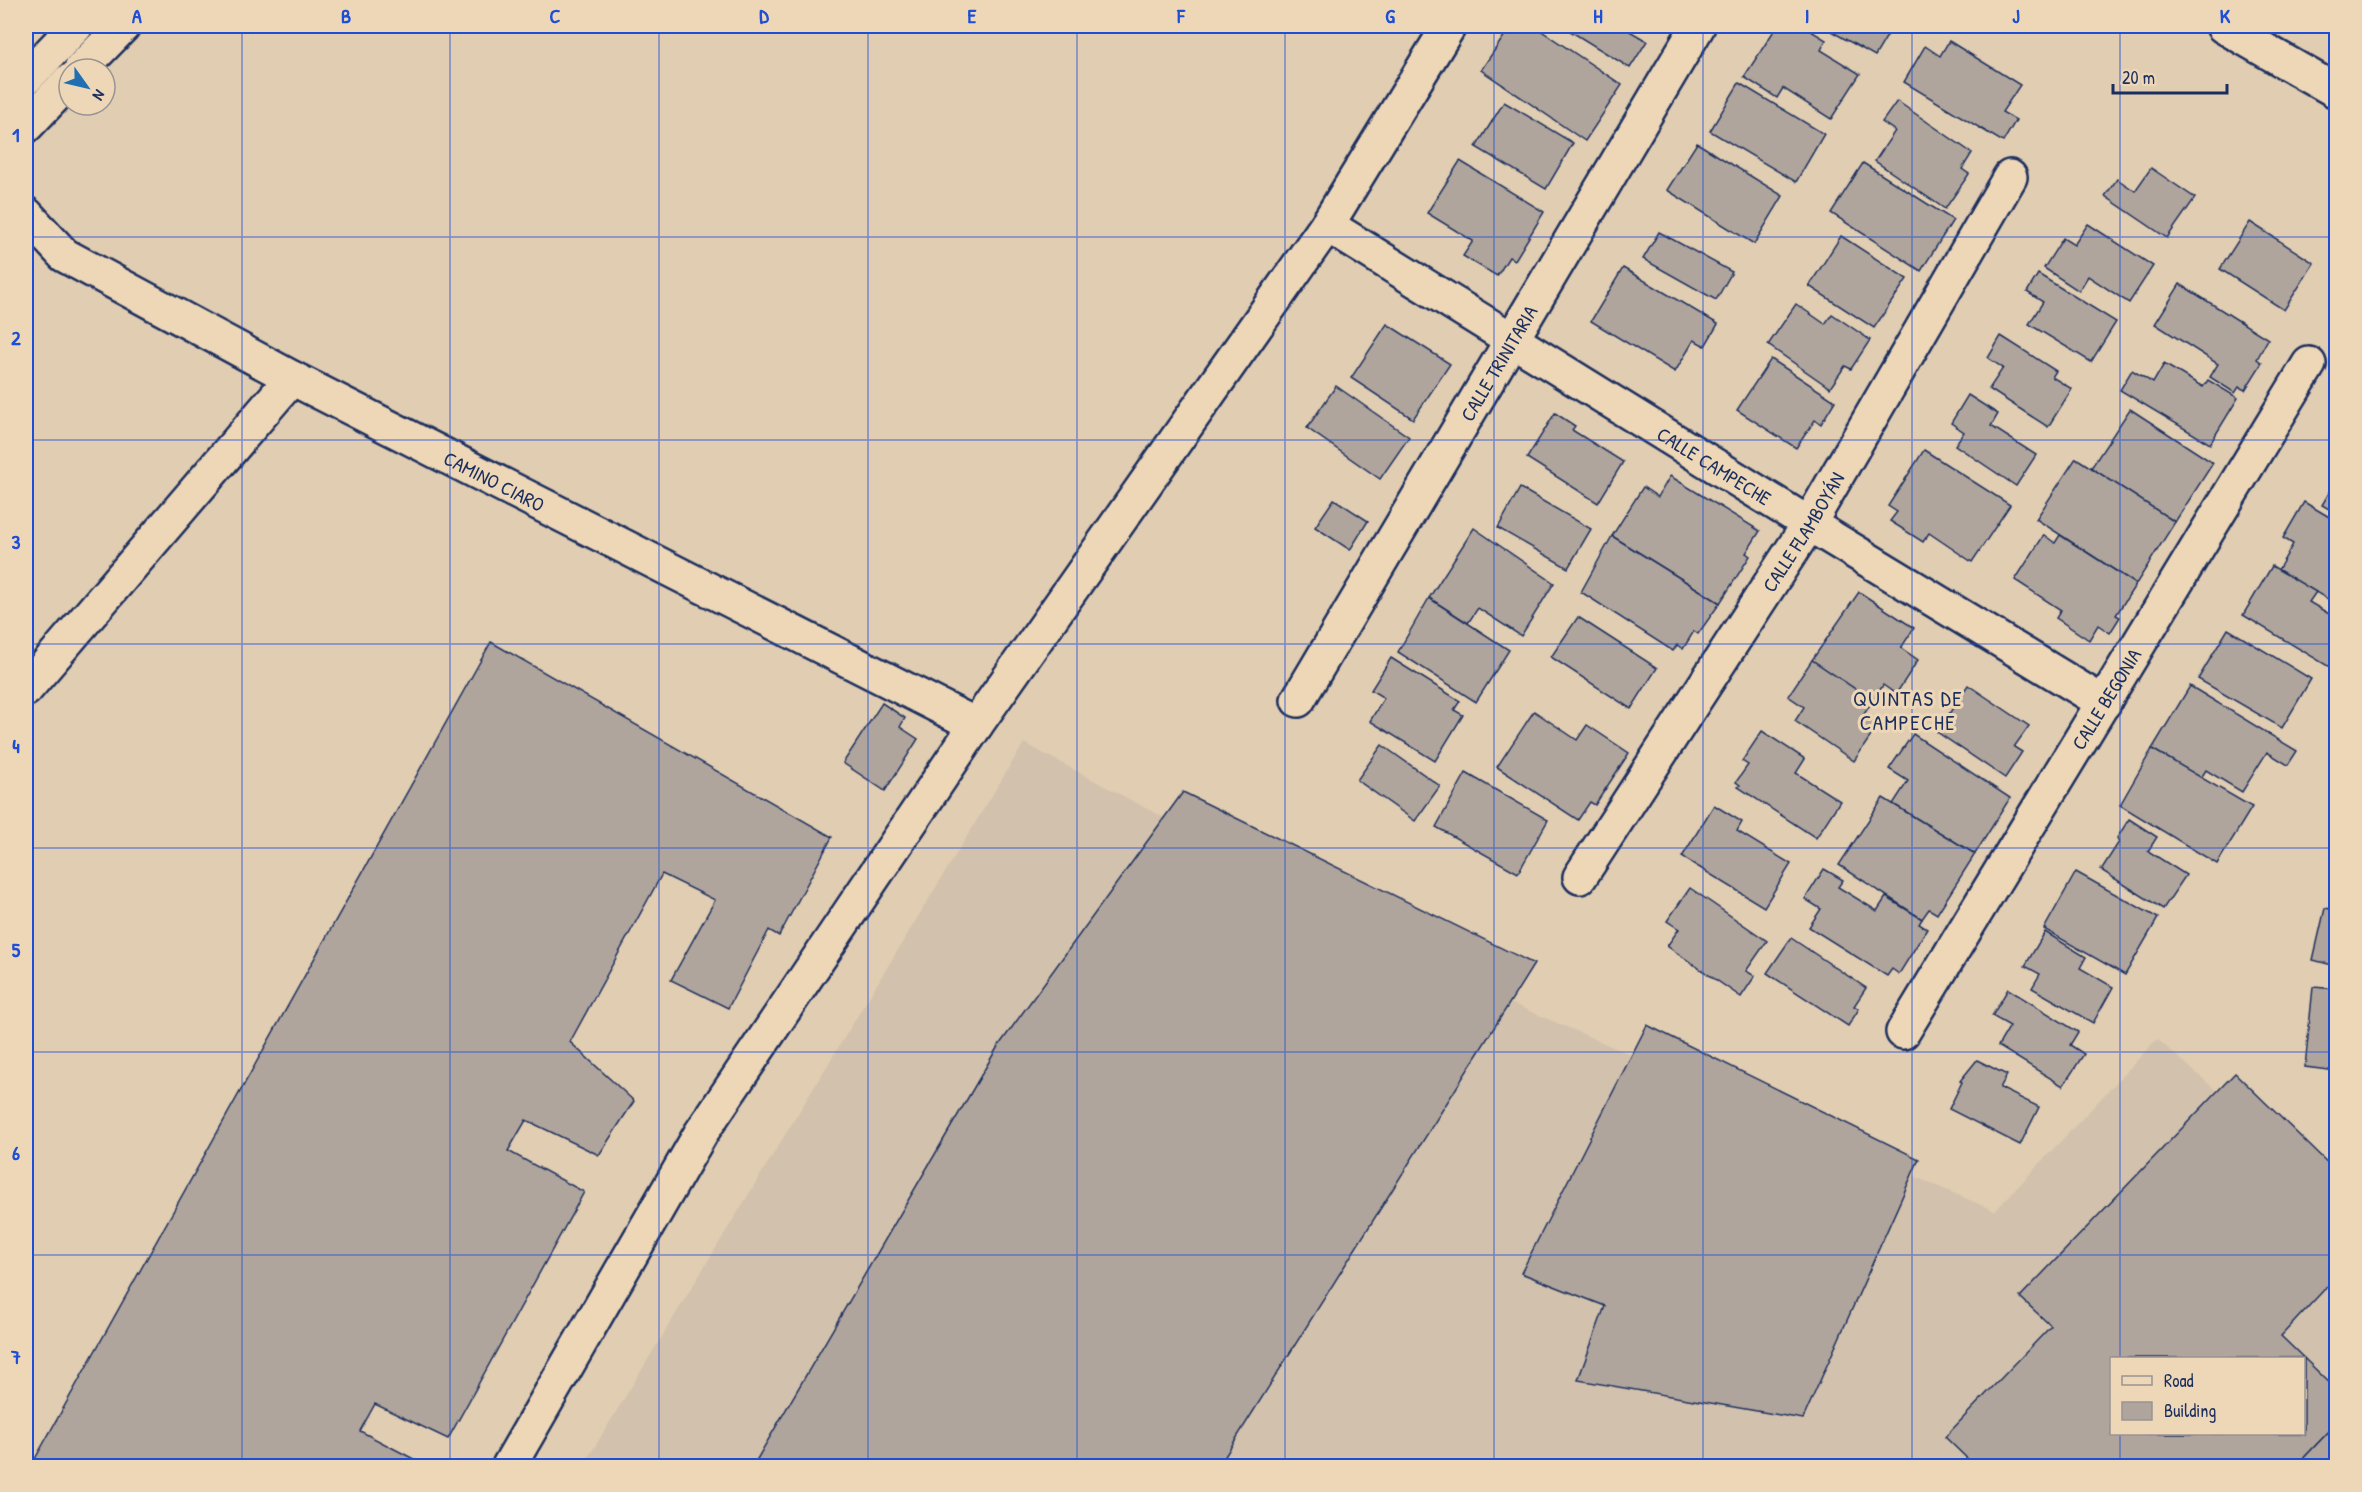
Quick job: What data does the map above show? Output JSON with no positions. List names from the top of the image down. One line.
{"streets":{"street":["CALLE TRINITARIA","CALLE CAMPECHE","CAMINO CIARO","CALLE FLAMBOYÁN","CALLE BEGONIA"]},"crossings":[["CALLE TRINITARIA","CALLE CAMPECHE"],["CALLE CAMPECHE","CALLE FLAMBOYÁN"],["CALLE CAMPECHE","CALLE BEGONIA"]],"districts":["QUINTAS DE CAMPECHE"],"legend":["Road","Building"],"scale_bar":"20 m","north":"bottom right","grid":{"columns":["A","B","C","D","E","F","G","H","I","J","K"],"rows":["1","2","3","4","5","6","7"]}}
